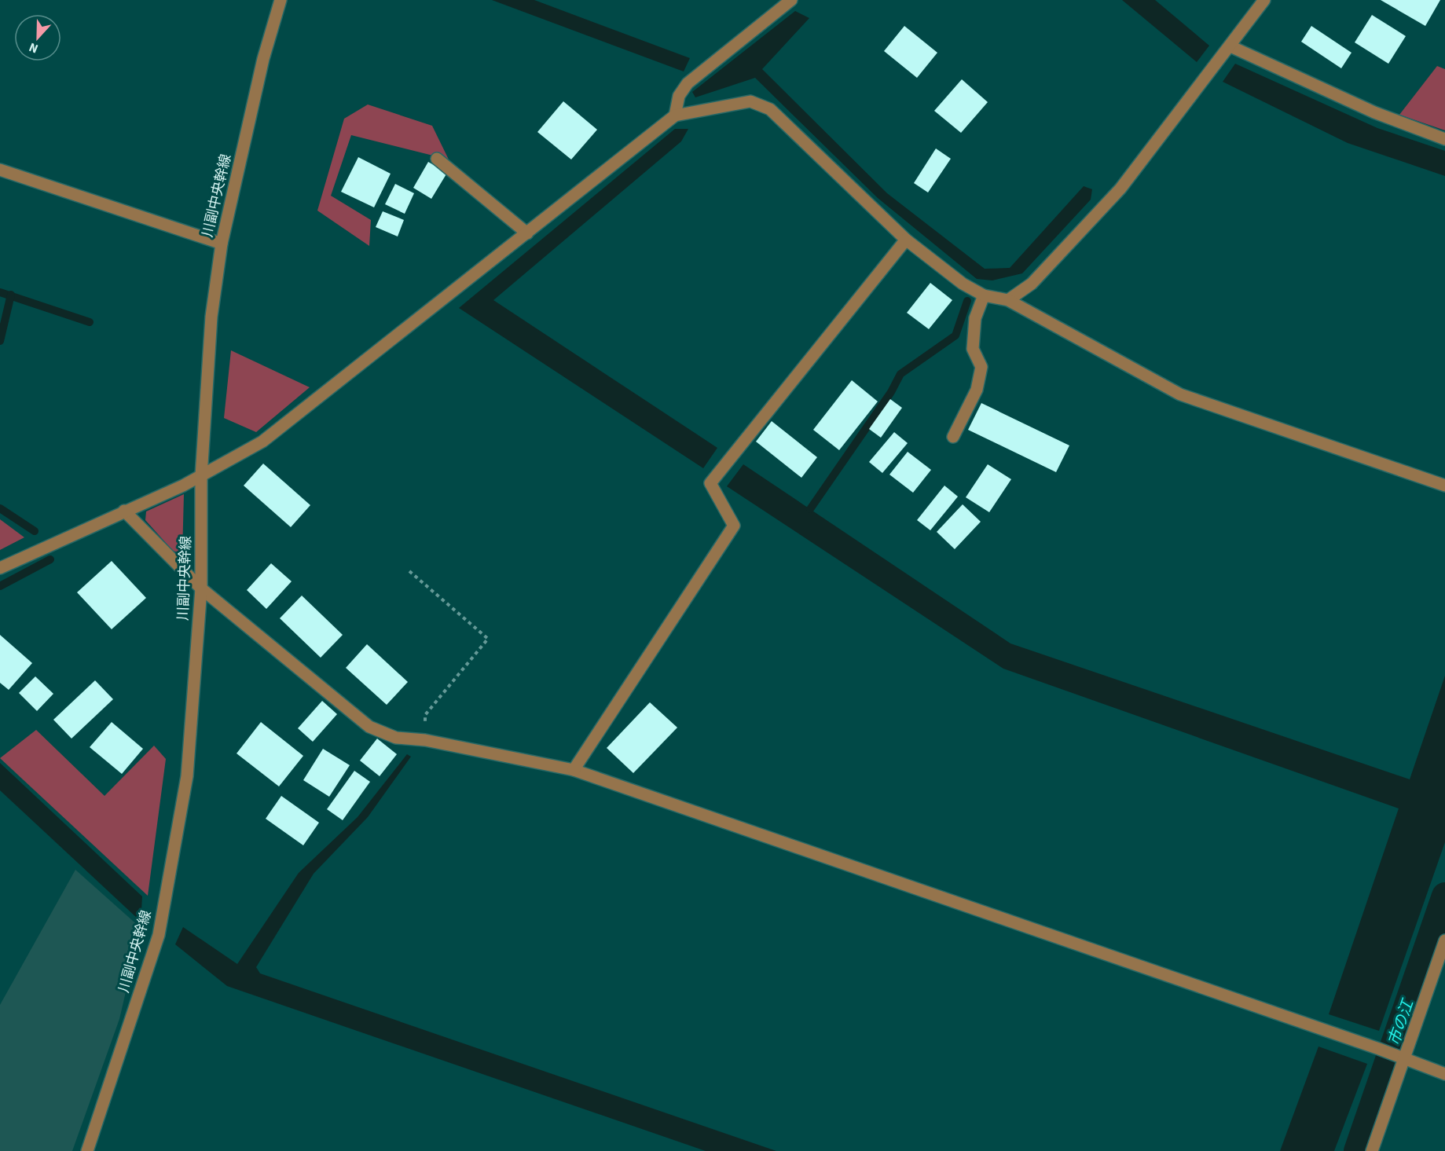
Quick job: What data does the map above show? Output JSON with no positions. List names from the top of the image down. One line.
{"streets":{"street":["川副中央幹線"]},"water":["市の江"],"north":"bottom"}
